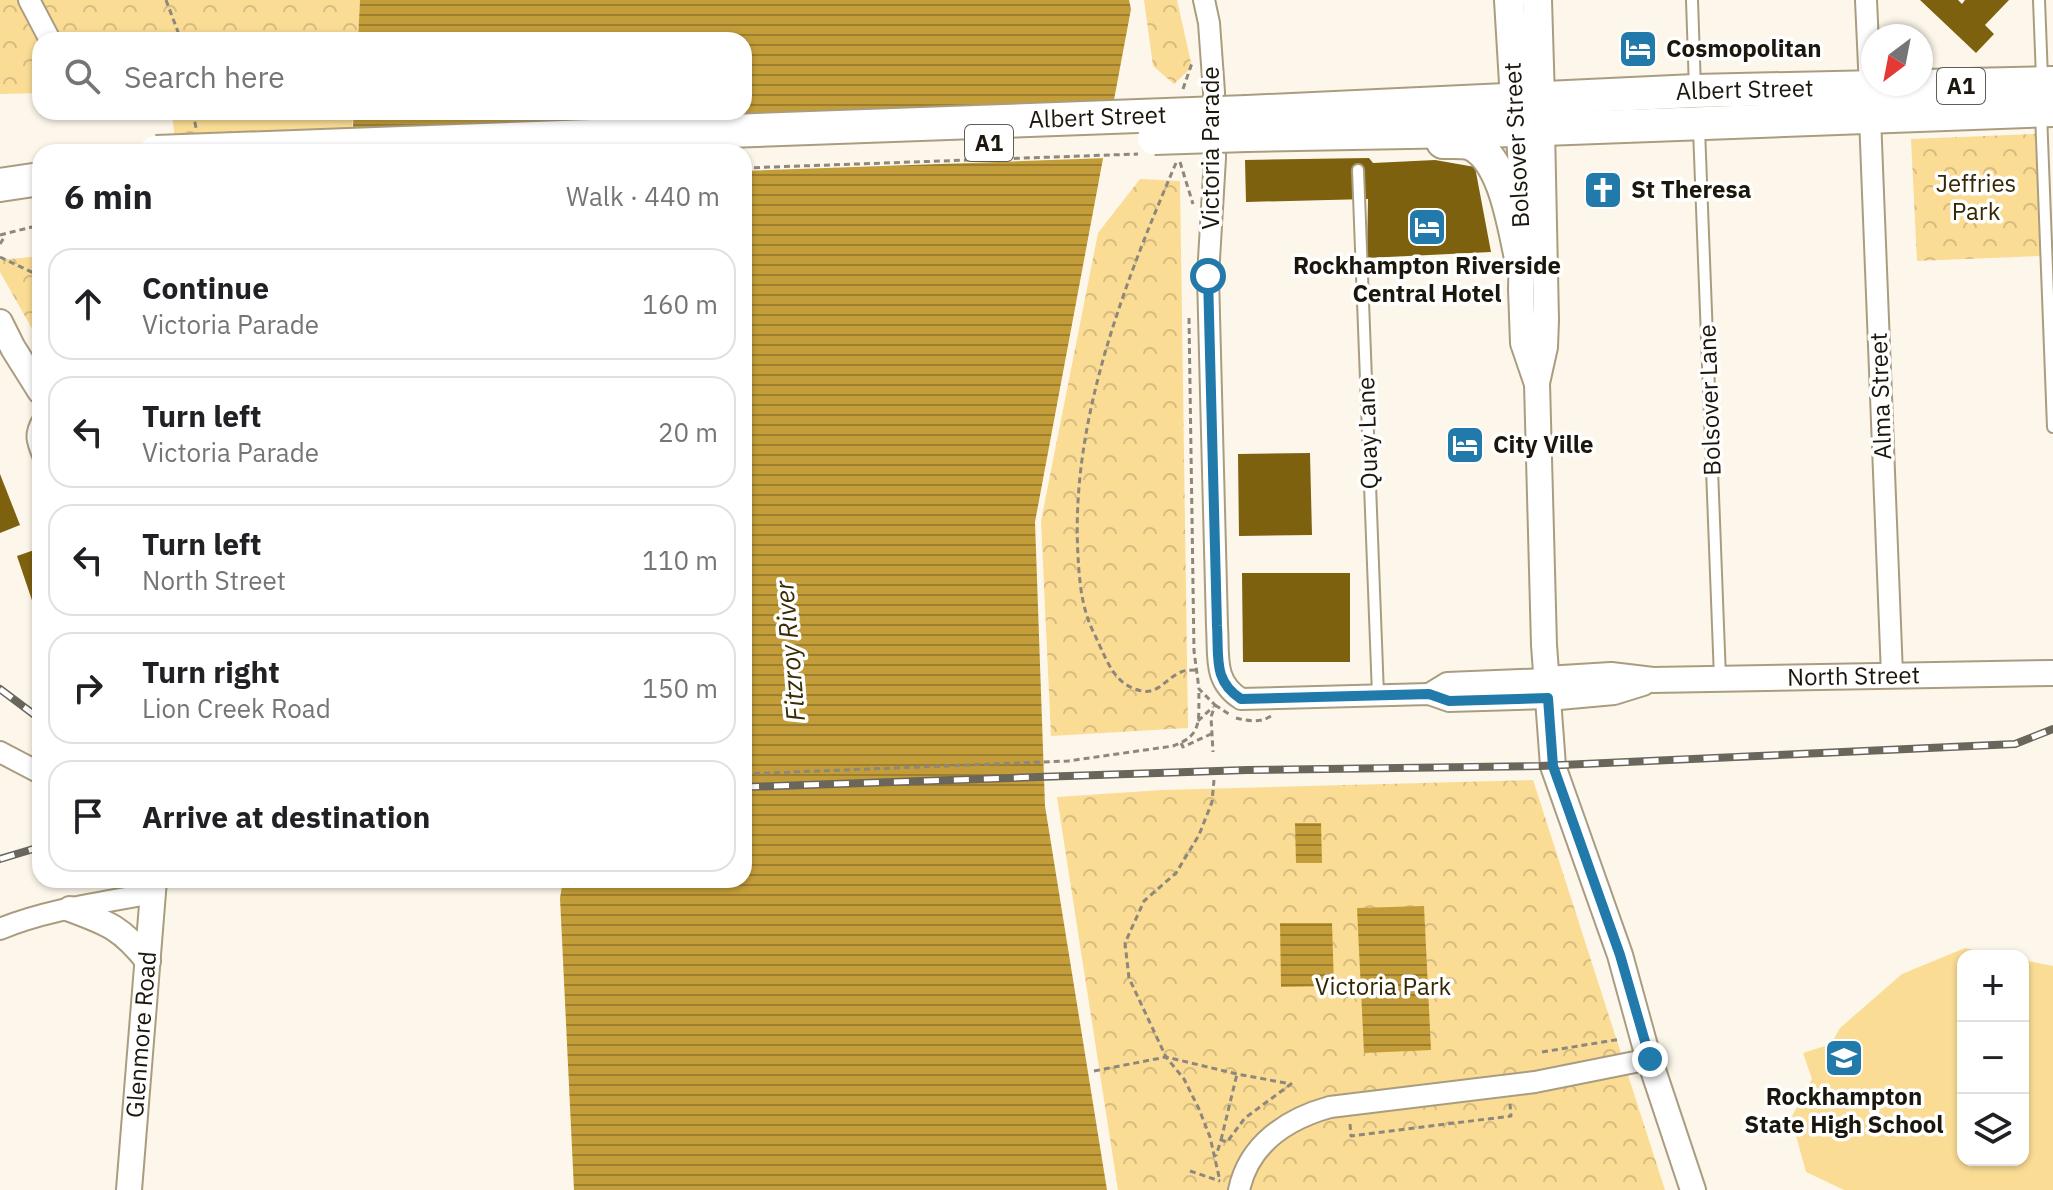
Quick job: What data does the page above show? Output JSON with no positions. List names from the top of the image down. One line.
{"streets":{"highway":["A1","Albert Street"],"main road":["Bolsover Street"],"street":["Victoria Parade","Alma Street","North Street","Glenmore Road"],"lane":["Bolsover Lane","Quay Lane"]},"crossings":[["Albert Street","Bolsover Street"],["Albert Street","Alma Street"],["Albert Street","Bolsover Lane"],["Bolsover Street","North Street"],["Victoria Parade","North Street"],["Alma Street","North Street"],["Bolsover Lane","North Street"],["Quay Lane","North Street"]],"water":["Fitzroy River"],"parks":["Jeffries Park","Victoria Park"],"places":{"hotel":["Cosmopolitan","Rockhampton Riverside Central Hotel","City Ville"],"church":["St Theresa"],"school or university":["Rockhampton State High School"]},"north":"bottom left","page":{"search":"Search here","heading":["6 min","Walk · 440 m"],"list":[["Continue","Victoria Parade","160 m"],["Turn left","Victoria Parade","20 m"],["Turn left","North Street","110 m"],["Turn right","Lion Creek Road","150 m"],"Arrive at destination"],"map_buttons":["+","−"]}}
